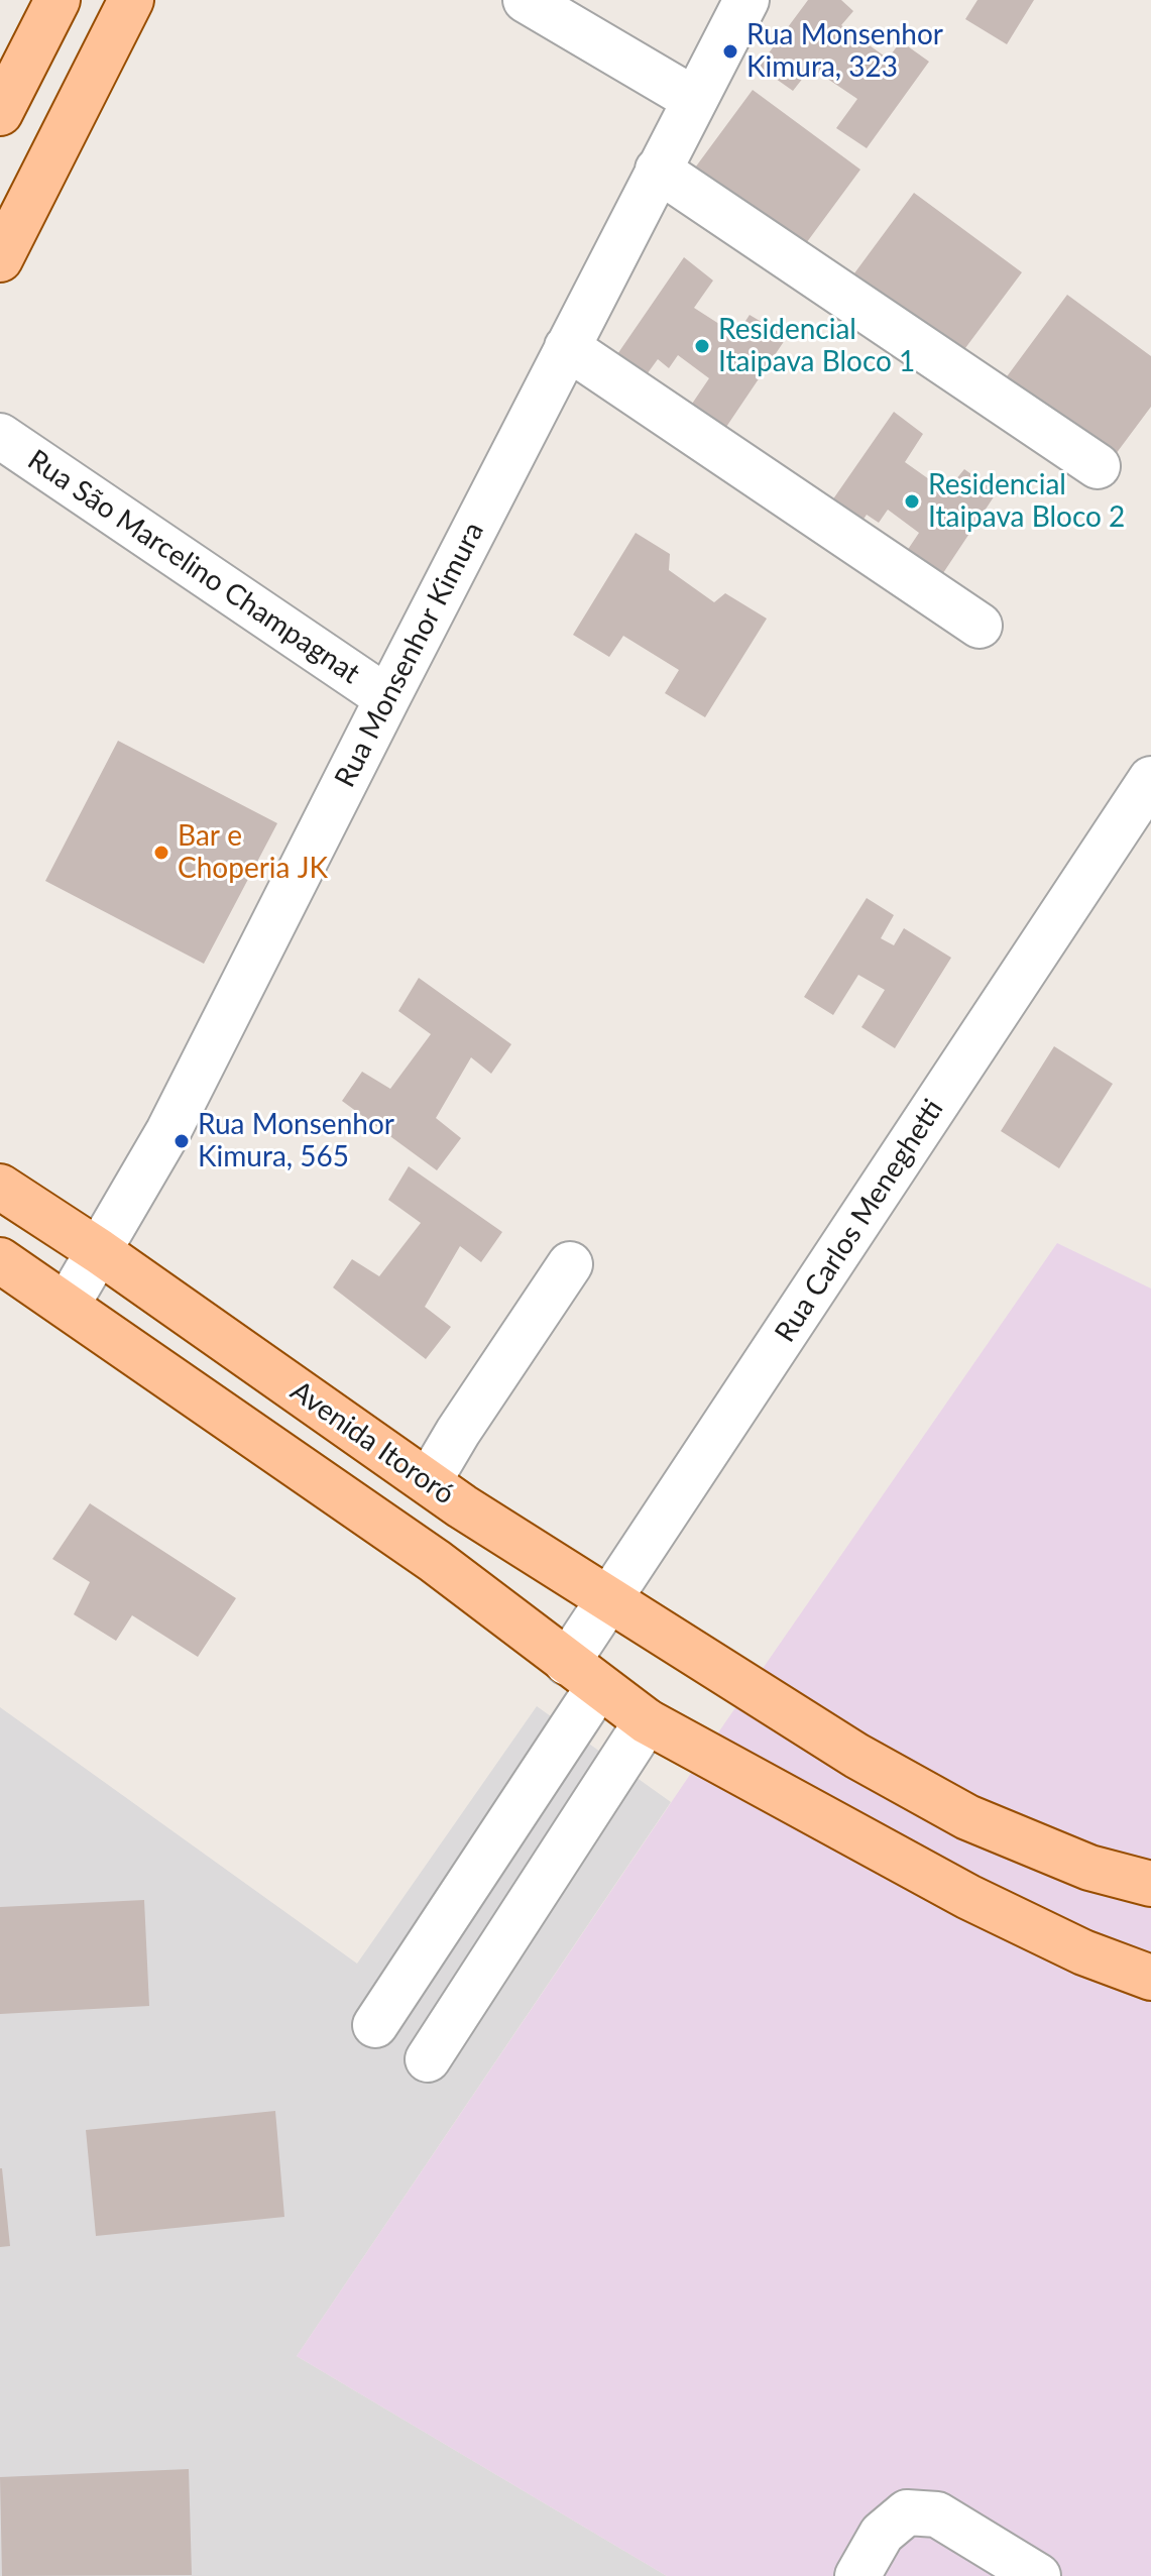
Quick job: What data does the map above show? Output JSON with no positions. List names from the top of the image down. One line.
{"streets":{"main road":["Avenida Itororó"],"street":["Rua São Marcelino Champagnat","Rua Monsenhor Kimura","Rua Carlos Meneghetti"]},"crossings":[["Rua São Marcelino Champagnat","Rua Monsenhor Kimura"],["Rua Monsenhor Kimura","Avenida Itororó"],["Rua Carlos Meneghetti","Avenida Itororó"]],"places":["Rua Monsenhor Kimura, 323","Residencial Itaipava Bloco 1","Residencial Itaipava Bloco 2","Bar e Choperia JK","Rua Monsenhor Kimura, 565"]}
